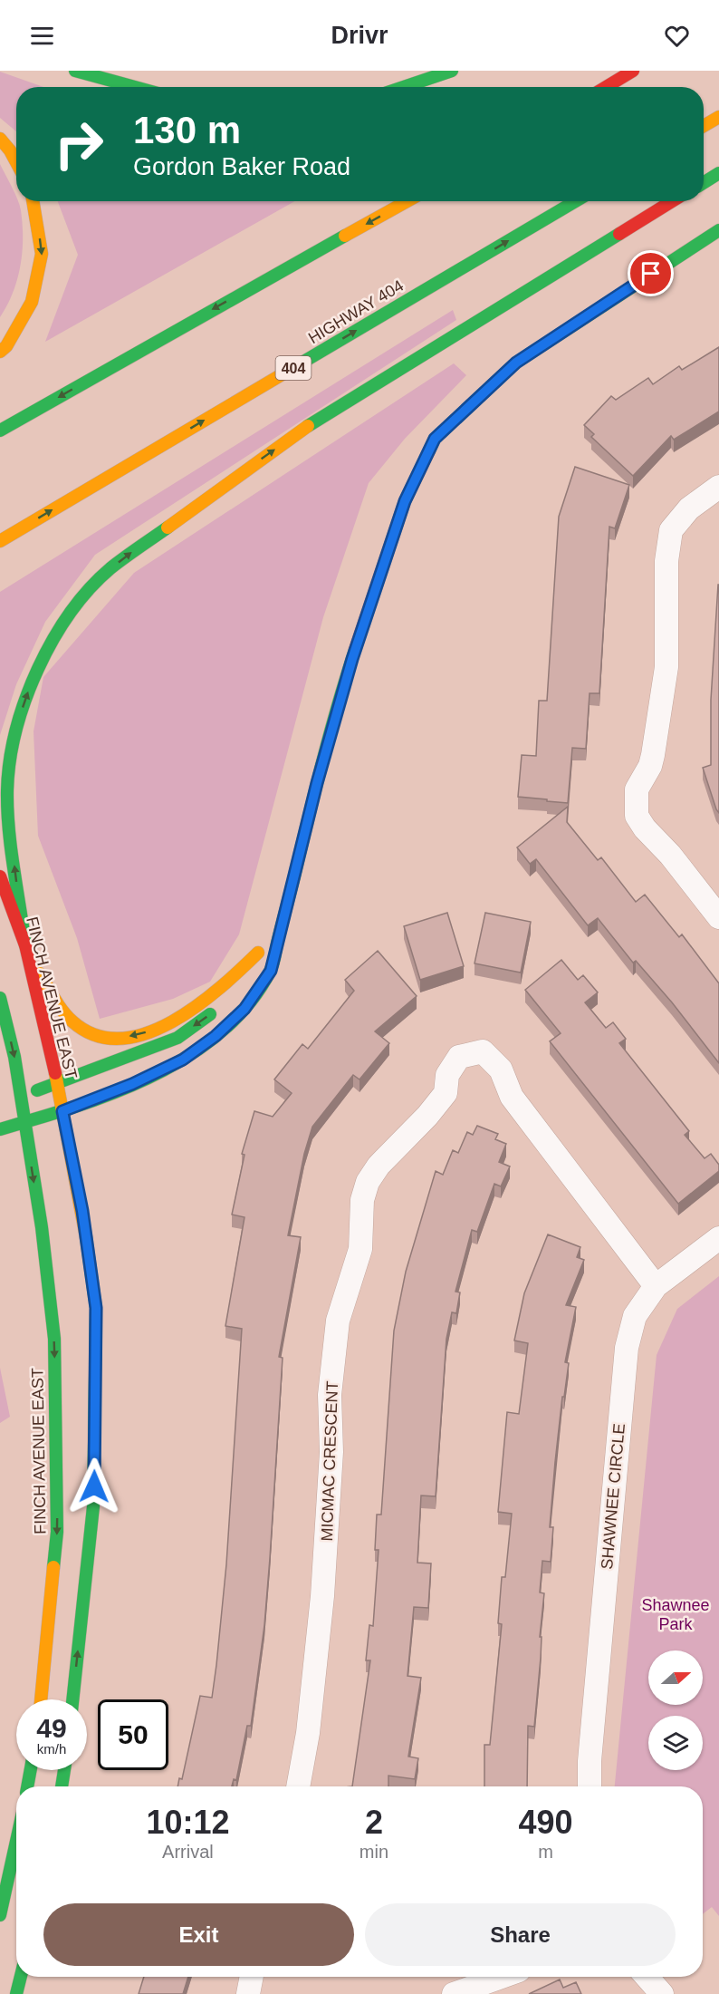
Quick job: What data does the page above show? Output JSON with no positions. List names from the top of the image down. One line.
{"streets":{"main road":["HIGHWAY 404","404","FINCH AVENUE EAST"],"street":["MICMAC CRESCENT","SHAWNEE CIRCLE"]},"crossings":[["MICMAC CRESCENT","SHAWNEE CIRCLE"]],"parks":["Shawnee Park"],"north":"right","page":{"header":"Drivr","turn":["130 m","Gordon Baker Road"],"speed":"49 km/h","limit":"50","eta":["10:12","Arrival","2","min","490","m"],"buttons":["Exit","Share"]}}
